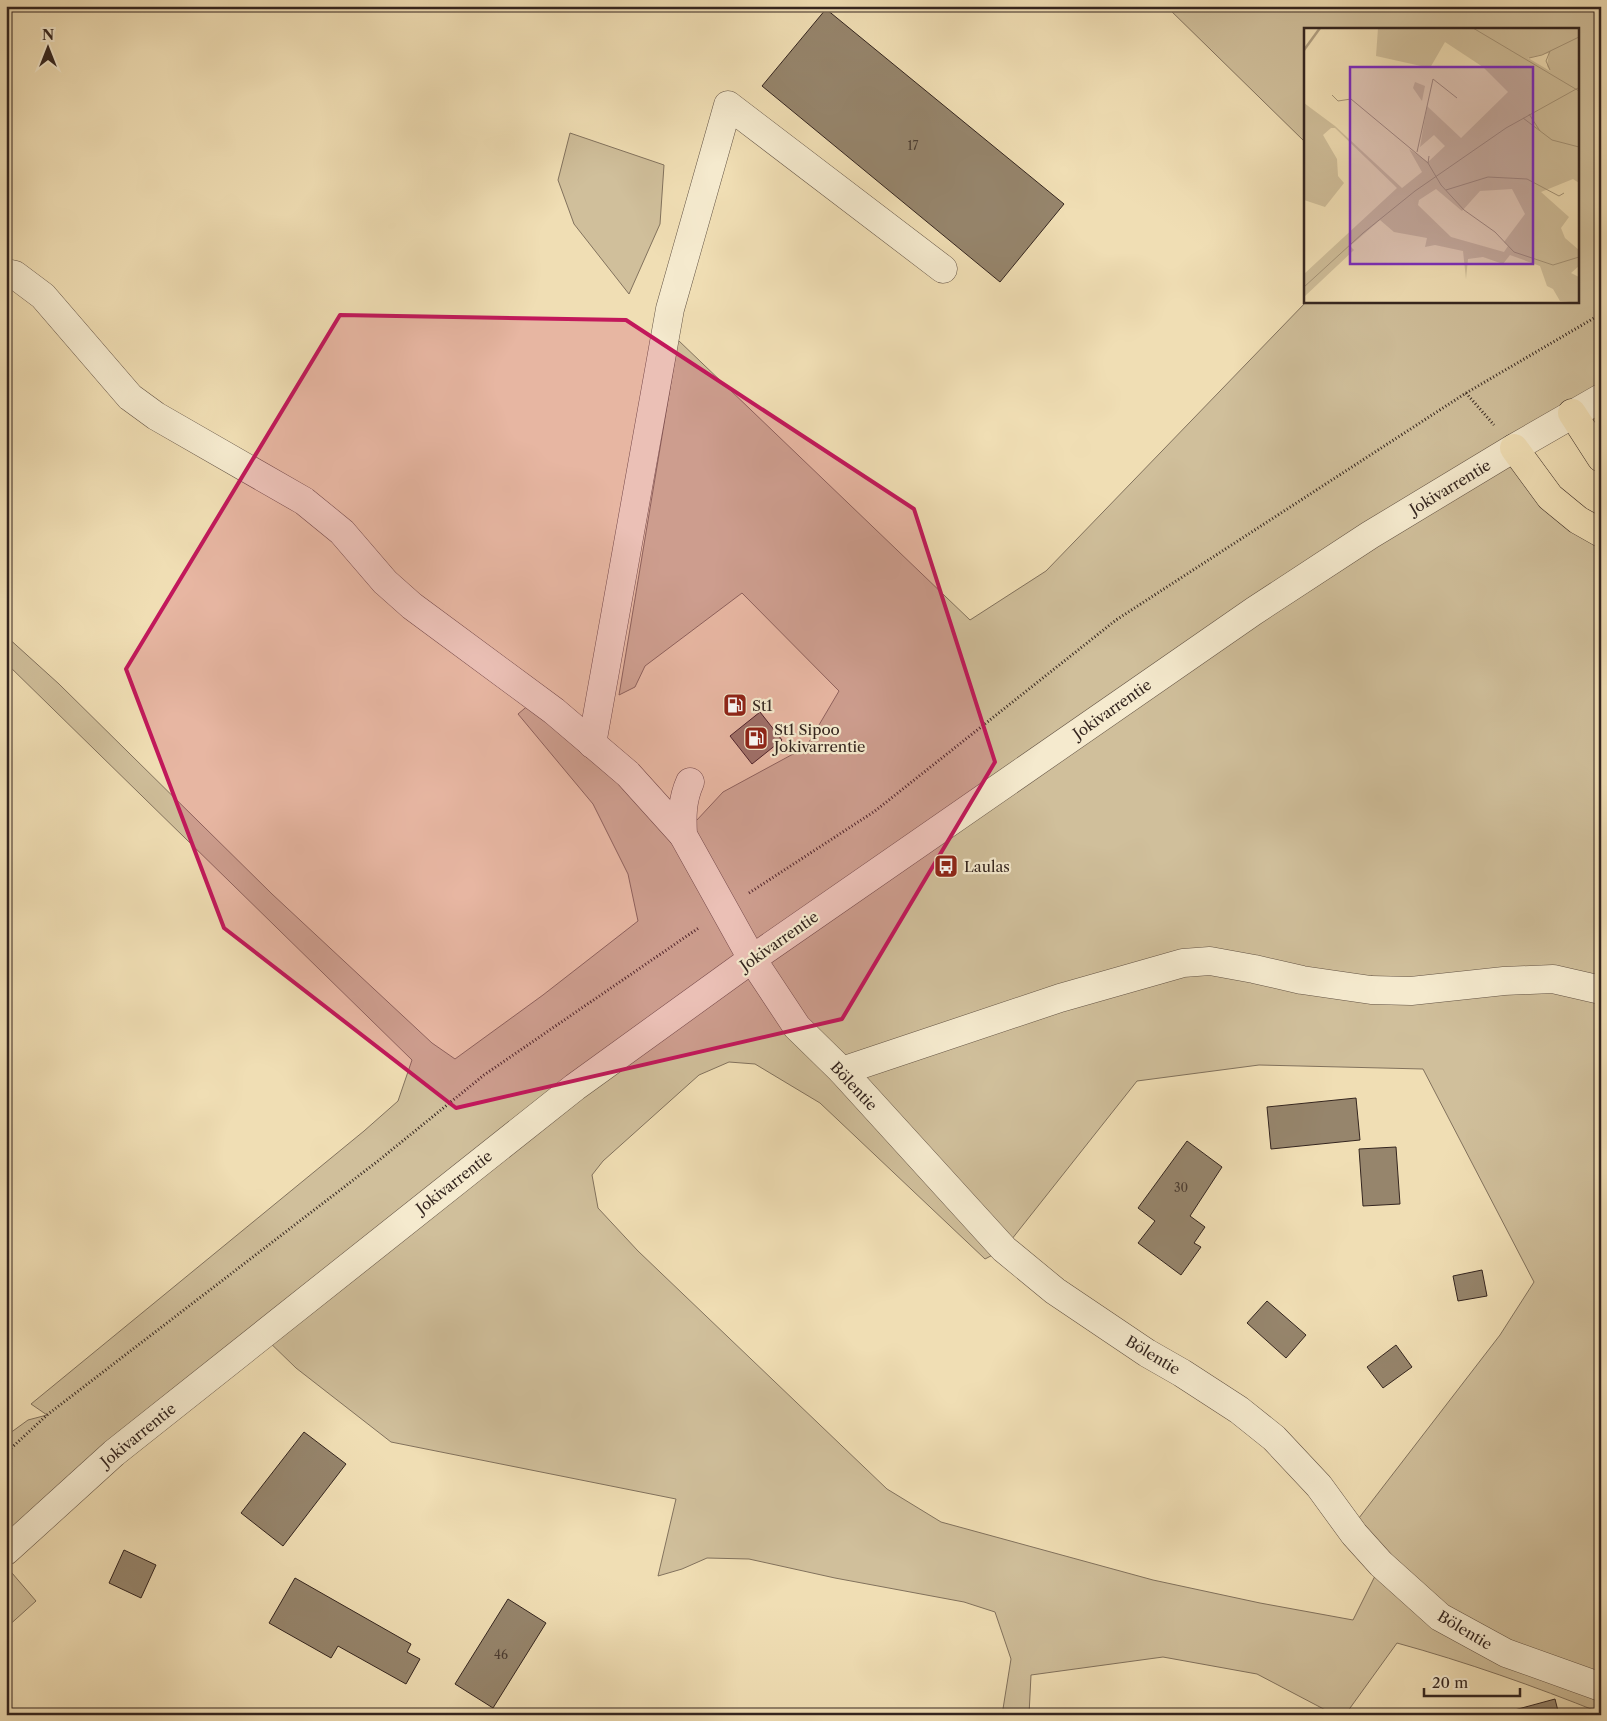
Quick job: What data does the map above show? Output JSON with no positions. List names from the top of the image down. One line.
{"streets":{"street":["Jokivarrentie","Bölentie"]},"crossings":[["Jokivarrentie","Bölentie"]],"places":{"fuel station":["St1","St1 Sipoo Jokivarrentie"],"bus stop":["Laulas"]},"house_numbers":["17","30","46"],"scale_bar":"20 m","north":"top"}
